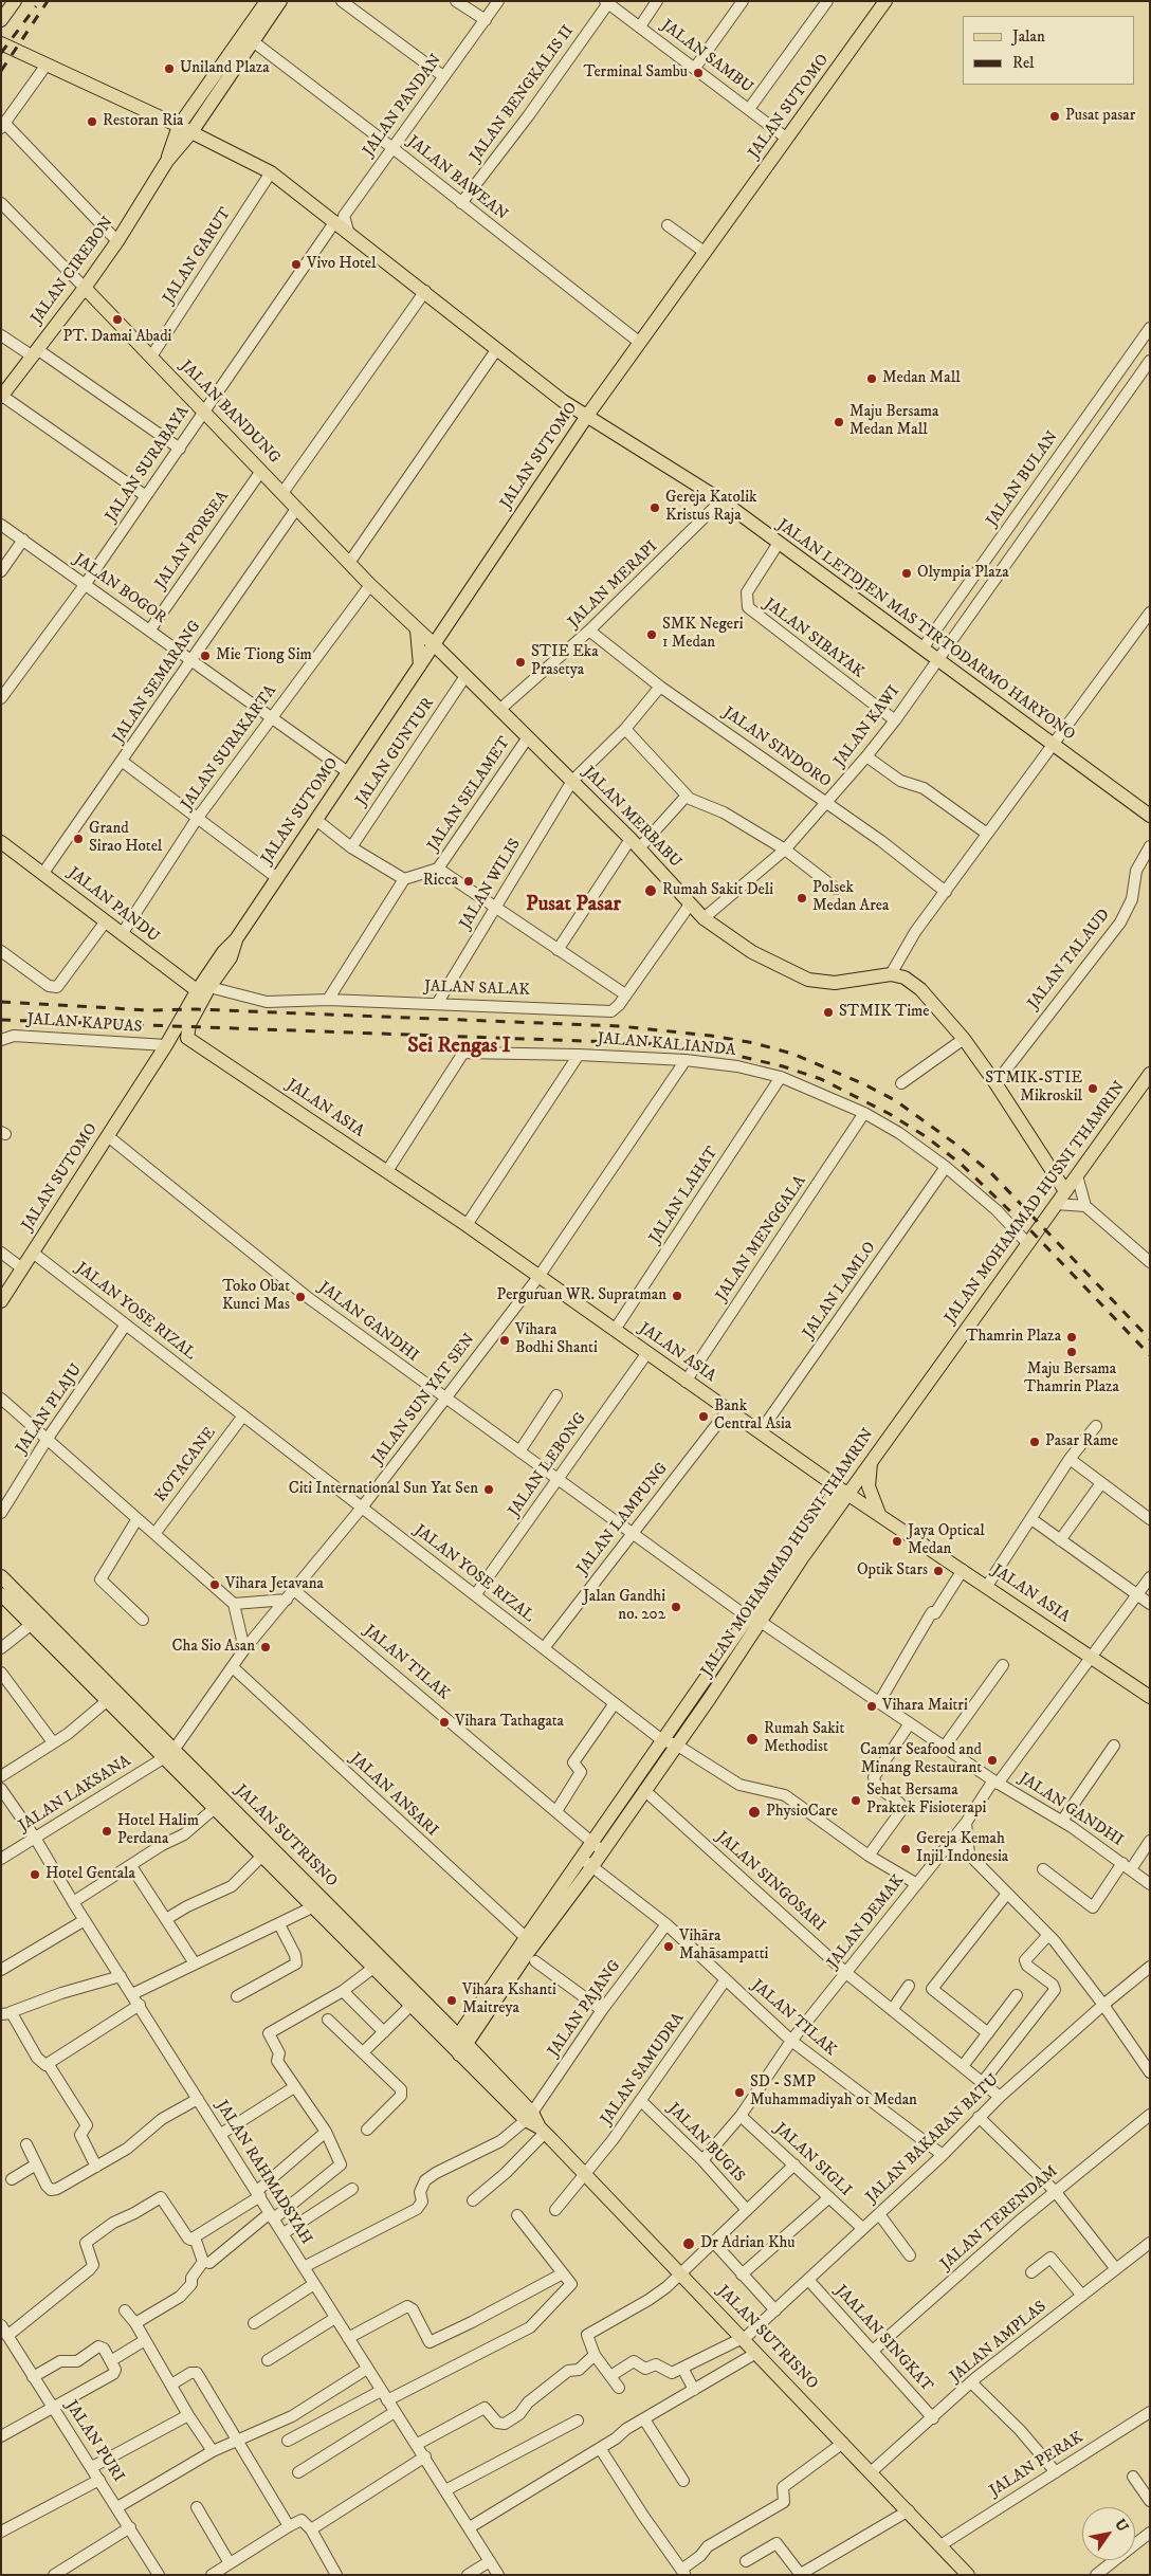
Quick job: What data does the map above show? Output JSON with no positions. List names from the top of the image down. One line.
{"streets":{"main road":["JALAN SUTOMO","JALAN CIREBON","JALAN BANDUNG","JALAN LETDJEN MAS TIRTODARMO HARYONO","JALAN MERBABU","JALAN PANDU","JALAN ASIA","JALAN MOHAMMAD HUSNI THAMRIN","JALAN SUTRISNO"],"street":["JALAN SAMBU","JALAN BENGKALIS II","JALAN PANDAN","JALAN BAWEAN","JALAN GARUT","JALAN SURABAYA","JALAN BULAN","JALAN PORSEA","JALAN MERAPI","JALAN BOGOR","JALAN SIBAYAK","JALAN SEMARANG","JALAN KAWI","JALAN SURAKARTA","JALAN SINDORO","JALAN GUNTUR","JALAN SELAMET","JALAN WILIS","JALAN TALAUD","JALAN SALAK","JALAN KAPUAS","JALAN KALIANDA","JALAN LAHAT","JALAN MENGGALA","JALAN LAMLO","JALAN YOSE RIZAL","JALAN GANDHI","JALAN SUN YAT SEN","JALAN PLAJU","KOTACANE","JALAN LEBONG","JALAN LAMPUNG","JALAN TILAK","JALAN LAKSANA","JALAN ANSARI","JALAN SINGOSARI","JALAN DEMAK","JALAN PAJANG","JALAN SAMUDRA","JALAN BAKARAN BATU","JALAN BUGIS","JALAN SIGLI","JALAN RAHMADSYAH","JALAN TERENDAM","JAALAN SINGKAT","JALAN AMPLAS","JALAN PURI","JALAN PERAK"]},"crossings":[["JALAN SAMBU","JALAN BENGKALIS II"],["JALAN SAMBU","JALAN SUTOMO"],["JALAN BENGKALIS II","JALAN BAWEAN"],["JALAN PANDAN","JALAN BAWEAN"],["JALAN PANDAN","JALAN LETDJEN MAS TIRTODARMO HARYONO"],["JALAN SUTOMO","JALAN BAWEAN"],["JALAN SUTOMO","JALAN BANDUNG"],["JALAN SUTOMO","JALAN BOGOR"],["JALAN SUTOMO","JALAN LETDJEN MAS TIRTODARMO HARYONO"],["JALAN SUTOMO","JALAN MERBABU"],["JALAN SUTOMO","JALAN PANDU"],["JALAN SUTOMO","JALAN SALAK"],["JALAN SUTOMO","JALAN KAPUAS"],["JALAN SUTOMO","JALAN ASIA"],["JALAN SUTOMO","JALAN YOSE RIZAL"],["JALAN SUTOMO","JALAN GANDHI"],["JALAN BAWEAN","JALAN CIREBON"],["JALAN GARUT","JALAN BANDUNG"],["JALAN GARUT","JALAN LETDJEN MAS TIRTODARMO HARYONO"],["JALAN CIREBON","JALAN BANDUNG"],["JALAN CIREBON","JALAN LETDJEN MAS TIRTODARMO HARYONO"],["JALAN BANDUNG","JALAN SURABAYA"],["JALAN BANDUNG","JALAN PORSEA"],["JALAN BANDUNG","JALAN SEMARANG"],["JALAN BANDUNG","JALAN SURAKARTA"],["JALAN BANDUNG","JALAN MERBABU"],["JALAN SURABAYA","JALAN BOGOR"],["JALAN SURABAYA","JALAN LETDJEN MAS TIRTODARMO HARYONO"],["JALAN BULAN","JALAN LETDJEN MAS TIRTODARMO HARYONO"],["JALAN PORSEA","JALAN BOGOR"],["JALAN MERAPI","JALAN LETDJEN MAS TIRTODARMO HARYONO"],["JALAN MERAPI","JALAN SINDORO"],["JALAN MERAPI","JALAN MERBABU"],["JALAN BOGOR","JALAN SEMARANG"],["JALAN BOGOR","JALAN SURAKARTA"],["JALAN LETDJEN MAS TIRTODARMO HARYONO","JALAN SIBAYAK"],["JALAN LETDJEN MAS TIRTODARMO HARYONO","JALAN KAWI"],["JALAN SIBAYAK","JALAN KAWI"],["JALAN SEMARANG","JALAN PANDU"],["JALAN KAWI","JALAN SINDORO"],["JALAN KAWI","JALAN MERBABU"],["JALAN SURAKARTA","JALAN PANDU"],["JALAN SINDORO","JALAN WILIS"],["JALAN GUNTUR","JALAN MERBABU"],["JALAN SELAMET","JALAN MERBABU"],["JALAN MERBABU","JALAN WILIS"],["JALAN MERBABU","JALAN SALAK"],["JALAN WILIS","JALAN SALAK"],["JALAN PANDU","JALAN SALAK"],["JALAN KALIANDA","JALAN ASIA"],["JALAN KALIANDA","JALAN LAHAT"],["JALAN KALIANDA","JALAN MOHAMMAD HUSNI THAMRIN"],["JALAN KALIANDA","JALAN MENGGALA"],["JALAN KALIANDA","JALAN LAMLO"],["JALAN KALIANDA","JALAN SUN YAT SEN"],["JALAN ASIA","JALAN LAHAT"],["JALAN ASIA","JALAN MOHAMMAD HUSNI THAMRIN"],["JALAN ASIA","JALAN MENGGALA"],["JALAN ASIA","JALAN LAMLO"],["JALAN ASIA","JALAN SUN YAT SEN"],["JALAN ASIA","JALAN LEBONG"],["JALAN ASIA","JALAN LAMPUNG"],["JALAN ASIA","JALAN DEMAK"],["JALAN MOHAMMAD HUSNI THAMRIN","JALAN YOSE RIZAL"],["JALAN MOHAMMAD HUSNI THAMRIN","JALAN GANDHI"],["JALAN MOHAMMAD HUSNI THAMRIN","JALAN TILAK"],["JALAN MOHAMMAD HUSNI THAMRIN","JALAN ANSARI"],["JALAN MOHAMMAD HUSNI THAMRIN","JALAN SUTRISNO"],["JALAN MOHAMMAD HUSNI THAMRIN","JALAN SINGOSARI"],["JALAN YOSE RIZAL","JALAN SUN YAT SEN"],["JALAN YOSE RIZAL","JALAN PLAJU"],["JALAN YOSE RIZAL","KOTACANE"],["JALAN YOSE RIZAL","JALAN LEBONG"],["JALAN YOSE RIZAL","JALAN LAMPUNG"],["JALAN YOSE RIZAL","JALAN DEMAK"],["JALAN GANDHI","JALAN SUN YAT SEN"],["JALAN GANDHI","JALAN LEBONG"],["JALAN GANDHI","JALAN LAMPUNG"],["JALAN GANDHI","JALAN DEMAK"],["JALAN SUN YAT SEN","JALAN TILAK"],["JALAN SUN YAT SEN","JALAN LAKSANA"],["JALAN SUN YAT SEN","JALAN ANSARI"],["JALAN SUN YAT SEN","JALAN SUTRISNO"],["JALAN TILAK","JALAN DEMAK"],["JALAN TILAK","JALAN PAJANG"],["JALAN TILAK","JALAN SAMUDRA"],["JALAN TILAK","JALAN BAKARAN BATU"],["JALAN LAKSANA","JALAN SUTRISNO"],["JALAN LAKSANA","JALAN RAHMADSYAH"],["JALAN SUTRISNO","JALAN PAJANG"],["JALAN SUTRISNO","JALAN SAMUDRA"],["JALAN SUTRISNO","JALAN BAKARAN BATU"],["JALAN SUTRISNO","JALAN AMPLAS"],["JALAN SUTRISNO","JALAN PERAK"],["JALAN SINGOSARI","JALAN DEMAK"],["JALAN SINGOSARI","JALAN BAKARAN BATU"],["JALAN DEMAK","JALAN BUGIS"],["JALAN DEMAK","JALAN SIGLI"],["JALAN PAJANG","JALAN RAHMADSYAH"],["JALAN SAMUDRA","JALAN BUGIS"],["JALAN BAKARAN BATU","JALAN SIGLI"],["JALAN BAKARAN BATU","JAALAN SINGKAT"],["JALAN TERENDAM","JAALAN SINGKAT"],["JAALAN SINGKAT","JALAN AMPLAS"]],"districts":["Pusat Pasar","Sei Rengas I"],"places":["Uniland Plaza","Terminal Sambu","Pusat pasar","Restoran Ria","Vivo Hotel","PT. Damai Abadi","Medan Mall","Maju Bersama Medan Mall","Gereja Katolik Kristus Raja","Olympia Plaza","SMK Negeri 1 Medan","Mie Tiong Sim","STIE Eka Prasetya","Grand Sirao Hotel","Ricca","Rumah Sakit Deli","Polsek Medan Area","STMIK Time","STMIK-STIE Mikroskil","Perguruan WR. Supratman","Toko Obat Kunci Mas","Thamrin Plaza","Vihara Bodhi Shanti","Maju Bersama Thamrin Plaza","Bank Central Asia","Pasar Rame","Citi International Sun Yat Sen","Jaya Optical Medan","Optik Stars","Vihara Jetavana","Jalan Gandhi no. 202","Cha Sio Asan","Vihara Maitri","Vihara Tathagata","Rumah Sakit Methodist","Camar Seafood and Minang Restaurant","Sehat Bersama Praktek Fisioterapi","PhysioCare","Hotel Halim Perdana","Gereja Kemah Injil Indonesia","Hotel Gentala","Vihāra Mahāsampatti","Vihara Kshanti Maitreya","SD - SMP Muhammadiyah 01 Medan","Dr Adrian Khu"],"legend":["Jalan","Rel"],"north":"top right"}
